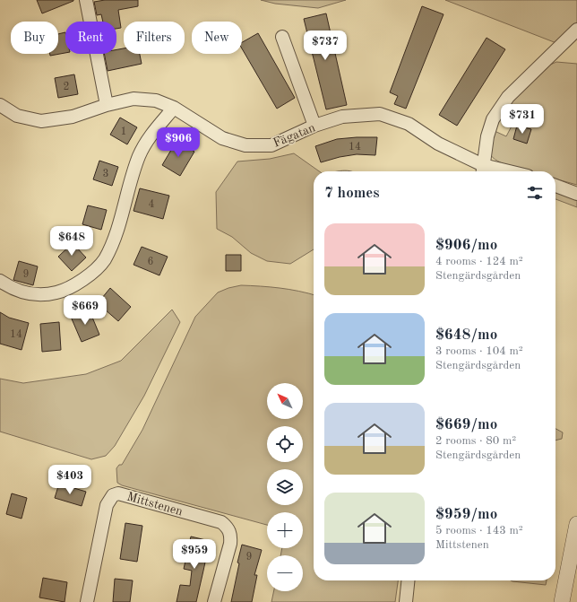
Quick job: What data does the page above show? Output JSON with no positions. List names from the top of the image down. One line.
{"streets":{"street":["Fägatan","Mittstenen"]},"house_numbers":["2","1","14","3","4","6","9","14","9"],"north":"top left","page":{"chip":["Buy","Rent","Filters","New"],"price":["$737","$731","$906","$648","$669","$403","$959"],"heading":"7 homes","list":[{"name":"$906/mo","note":"4 rooms · 124 m² · Stengärdsgården"},{"name":"$648/mo","note":"3 rooms · 104 m² · Stengärdsgården"},{"name":"$669/mo","note":"2 rooms · 80 m² · Stengärdsgården"},{"name":"$959/mo","note":"5 rooms · 143 m² · Mittstenen"}],"map_buttons":["+","−"]}}
